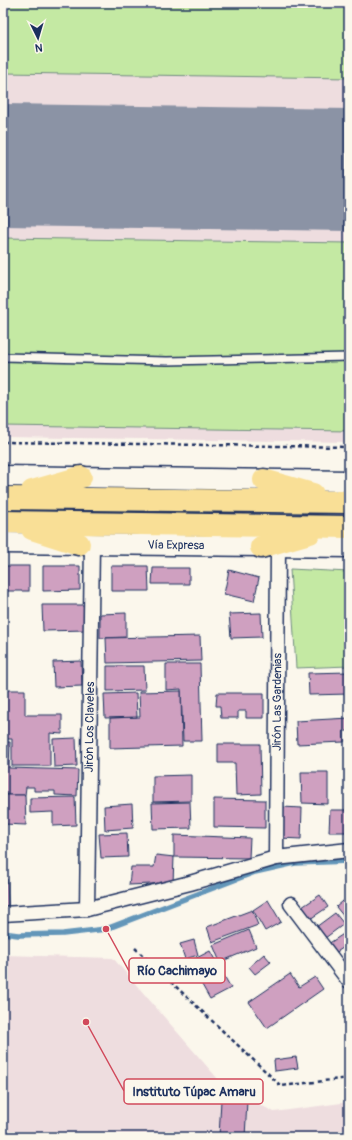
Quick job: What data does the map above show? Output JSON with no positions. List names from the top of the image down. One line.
{"streets":{"main road":["Vía Expresa"],"street":["Jirón Las Gardenias","Jirón Los Claveles"]},"crossings":[["Vía Expresa","Jirón Las Gardenias"],["Vía Expresa","Jirón Los Claveles"]],"places":["Río Cachimayo","Instituto Túpac Amaru"],"north":"bottom"}
